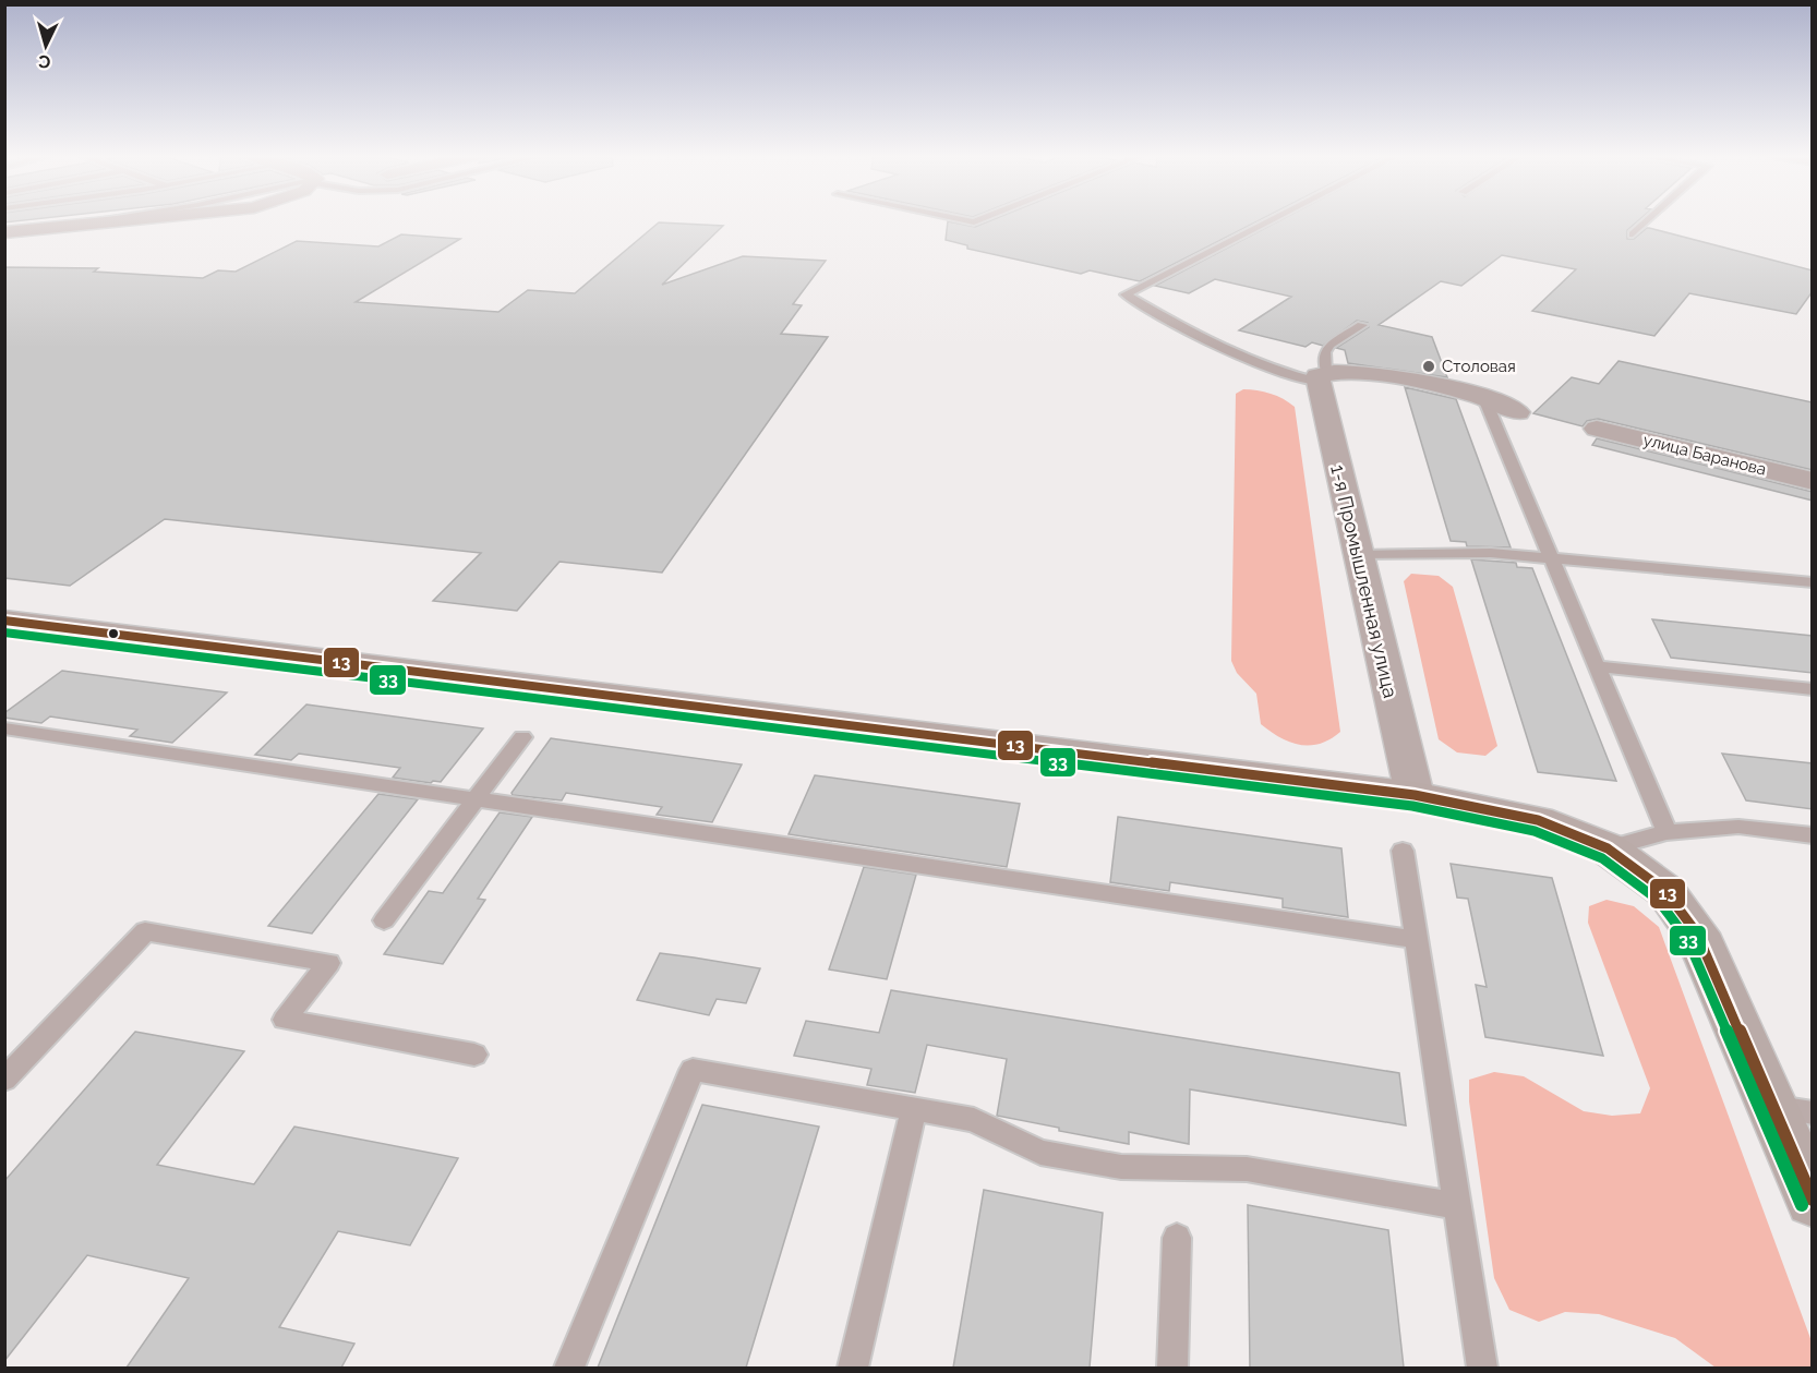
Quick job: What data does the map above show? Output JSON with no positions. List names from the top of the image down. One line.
{"streets":{"street":["улица Баранова","1-я Промышленная улица"]},"places":["Столовая"],"lines":["transit line 13","transit line 33"],"north":"bottom"}
